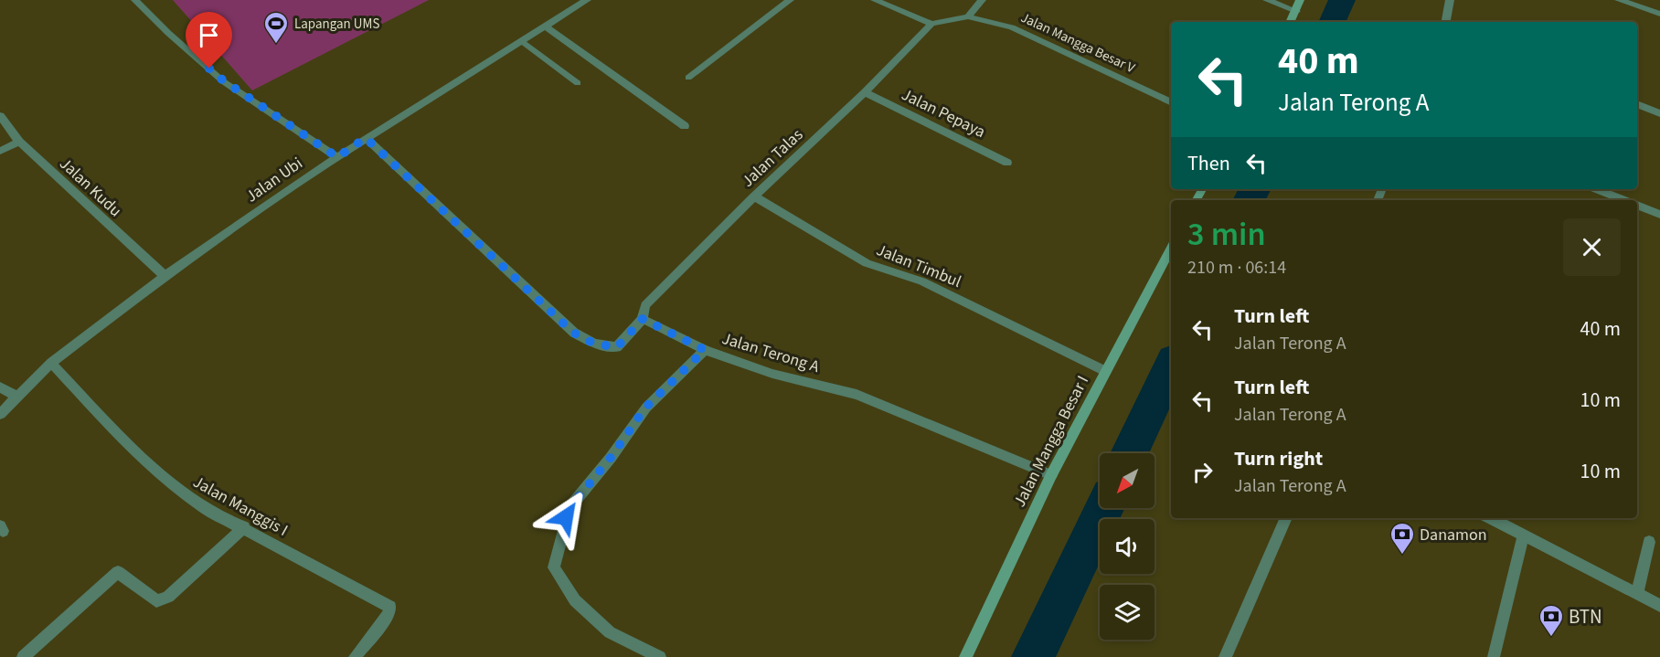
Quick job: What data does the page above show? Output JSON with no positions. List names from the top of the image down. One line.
{"streets":{"street":["Jalan Mangga Besar V","Jalan Pepaya","Jalan Talas","Jalan Ubi","Jalan Kudu","Jalan Timbul","Jalan Terong A","Jalan Mangga Besar I","Jalan Manggis I"]},"crossings":[["Jalan Mangga Besar V","Jalan Talas"],["Jalan Pepaya","Jalan Talas"],["Jalan Talas","Jalan Timbul"],["Jalan Talas","Jalan Terong A"],["Jalan Ubi","Jalan Kudu"],["Jalan Ubi","Jalan Manggis I"],["Jalan Timbul","Jalan Mangga Besar I"],["Jalan Terong A","Jalan Mangga Besar I"]],"places":{"sports":["Lapangan UMS"],"bank":["Danamon","BTN"]},"north":"bottom left","page":{"turn":["40 m","Jalan Terong A"],"then":"Then","heading":["3 min","210 m · 06:14"],"list":[{"name":"Turn left","note":"Jalan Terong A","value":"40 m"},{"name":"Turn left","note":"Jalan Terong A","value":"10 m"},{"name":"Turn right","note":"Jalan Terong A","value":"10 m"}]}}
